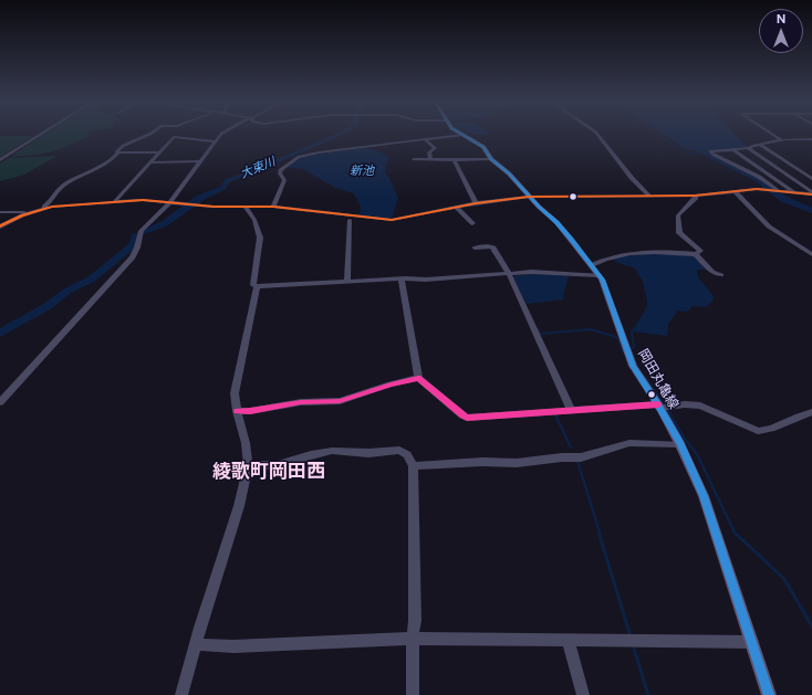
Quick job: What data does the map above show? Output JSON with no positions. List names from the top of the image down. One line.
{"streets":{"main road":["岡田丸亀線"]},"districts":["綾歌町岡田西"],"water":["大束川","新池"],"north":"top"}
